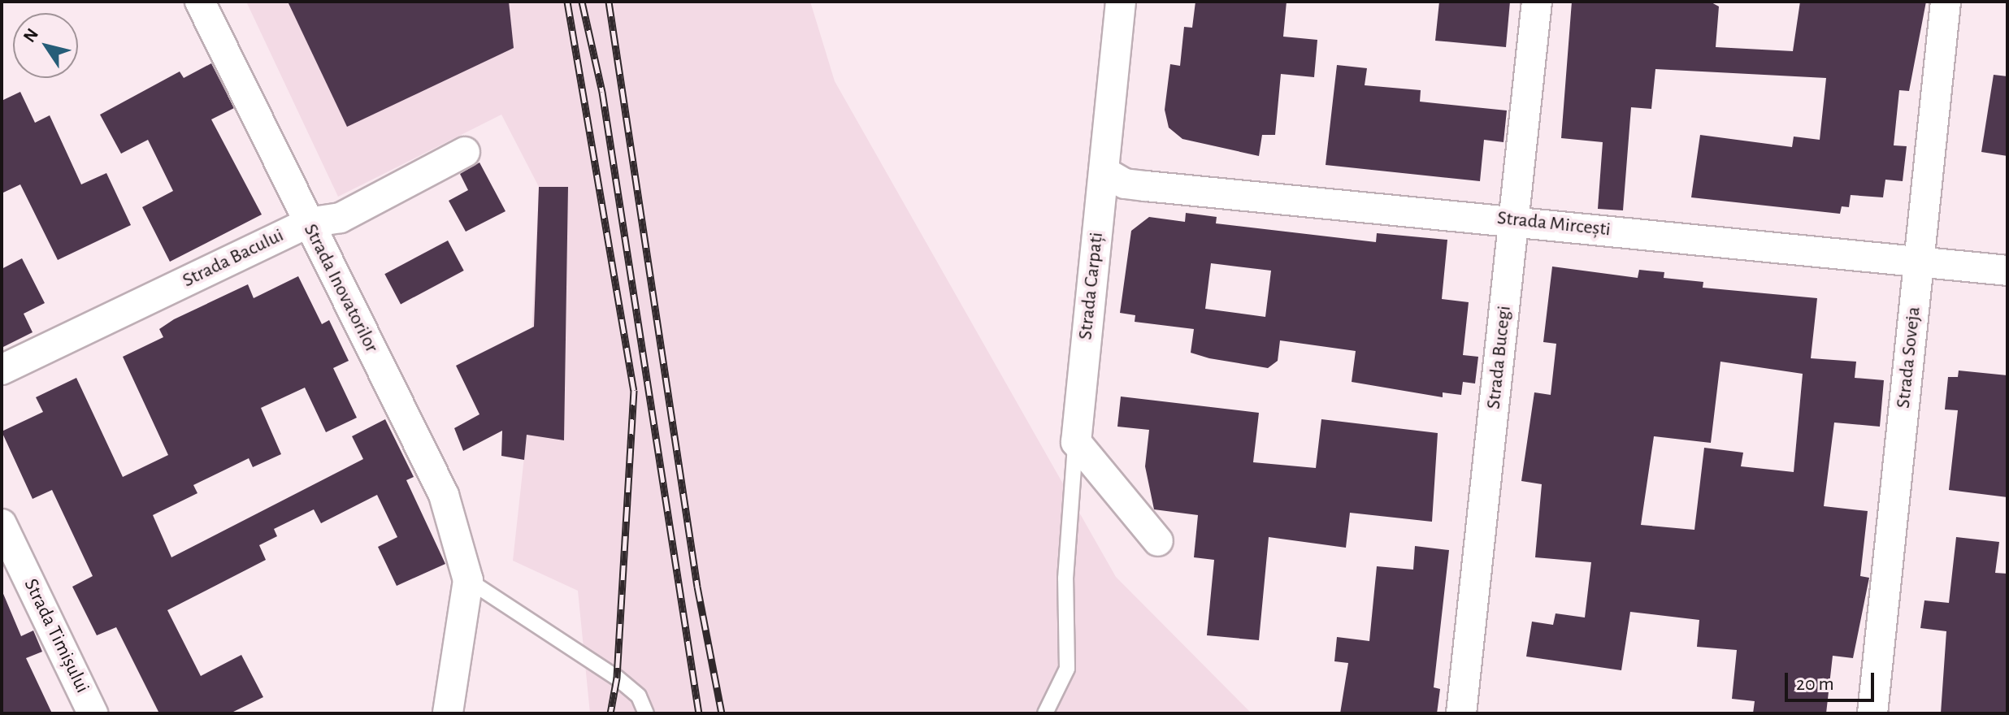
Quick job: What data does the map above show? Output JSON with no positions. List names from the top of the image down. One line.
{"streets":{"street":["Strada Mircești","Strada Bacului","Strada Carpați","Strada Inovatorilor","Strada Bucegi","Strada Soveja","Strada Timișului"]},"crossings":[["Strada Mircești","Strada Carpați"],["Strada Mircești","Strada Bucegi"],["Strada Mircești","Strada Soveja"],["Strada Bacului","Strada Inovatorilor"]],"scale_bar":"20 m","north":"top left"}
